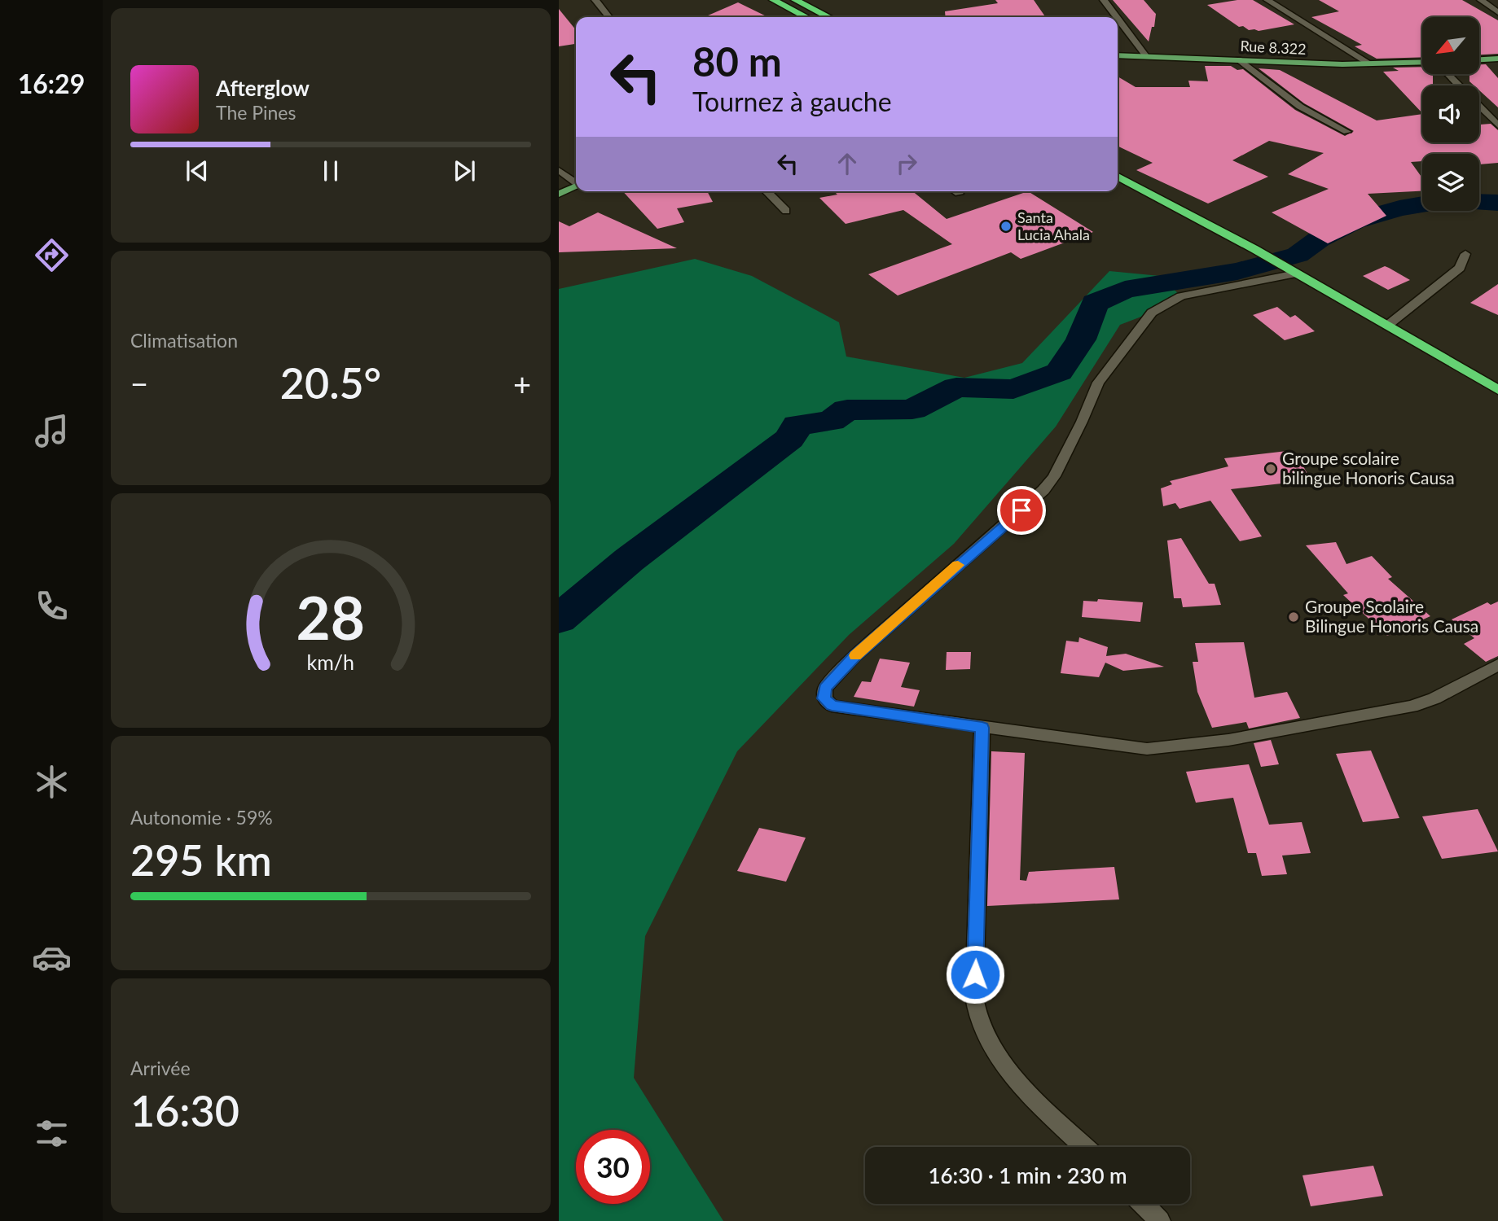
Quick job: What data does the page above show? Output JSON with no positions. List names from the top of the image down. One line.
{"streets":{"main road":["Rue 8.322"]},"places":["Santa Lucia Ahala","Groupe scolaire bilingue Honoris Causa","Groupe Scolaire Bilingue Honoris Causa"],"north":"bottom left","page":{"tabs":"16:29","turn":["80 m","Tournez à gauche"],"song":["Afterglow","The Pines"],"tile":["Climatisation",["Autonomie · 59%","295 km"],["Arrivée","16:30"]],"heat":["−","20.5°","+"],"limit":"30","trip":"16:30 · 1 min · 230 m","gauge":["28","km/h"]}}
